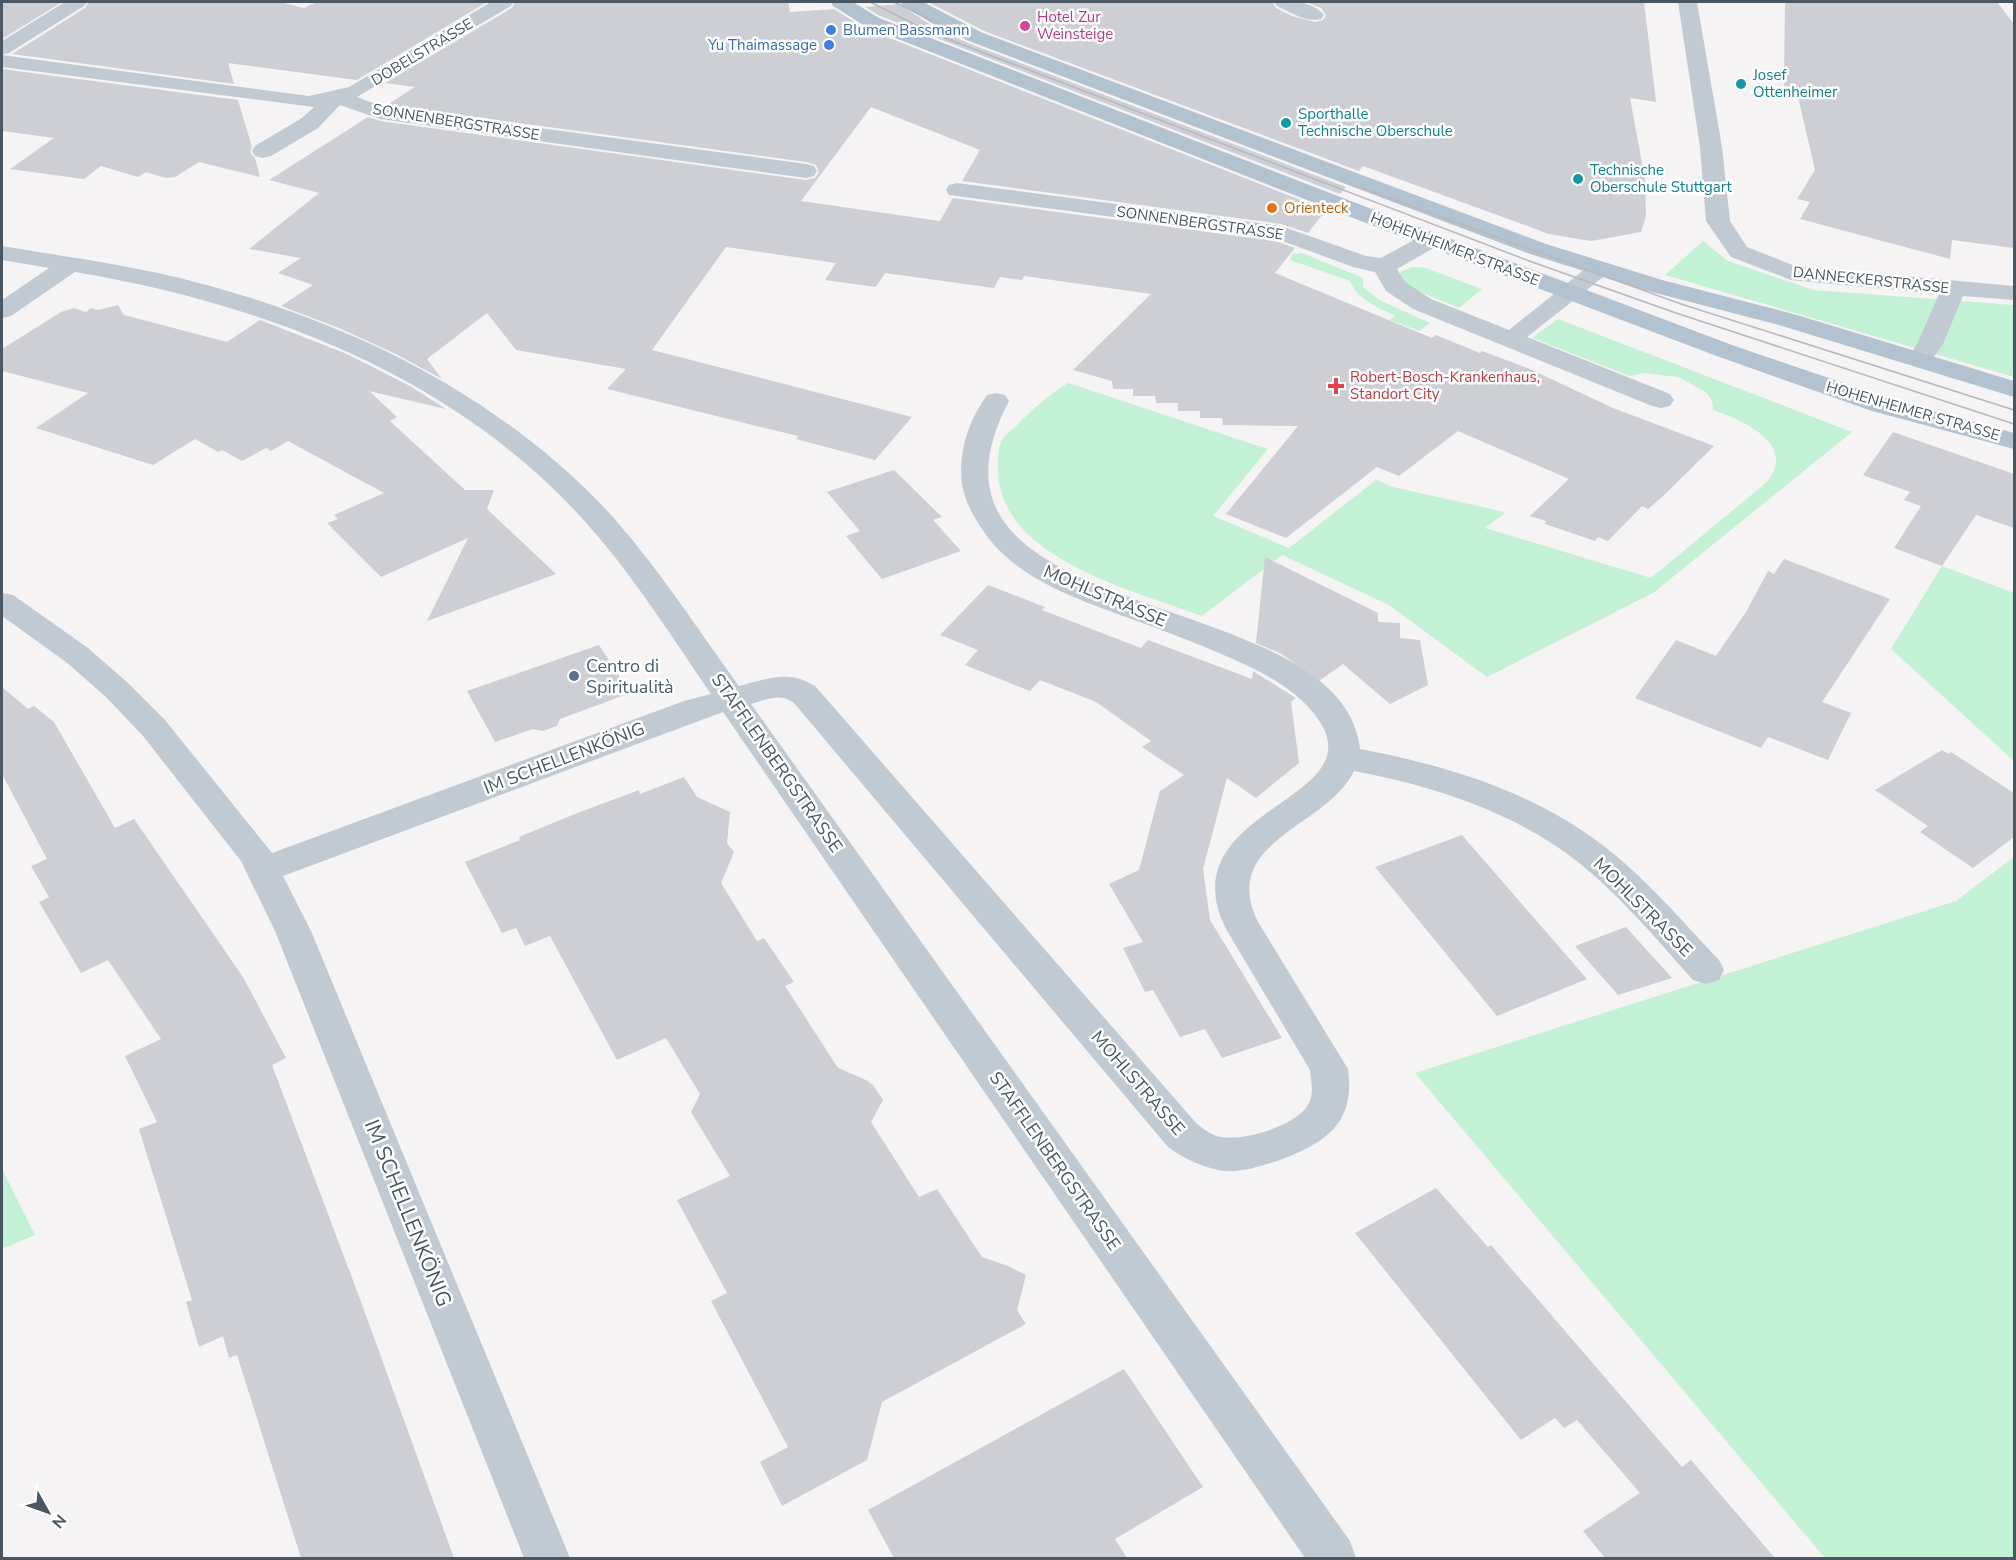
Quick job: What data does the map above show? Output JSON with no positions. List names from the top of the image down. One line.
{"streets":{"main road":["HOHENHEIMER STRASSE"],"street":["DOBELSTRASSE","SONNENBERGSTRASSE","DANNECKERSTRASSE","MOHLSTRASSE","IM SCHELLENKÖNIG","STAFFLENBERGSTRASSE"]},"crossings":[["DOBELSTRASSE","SONNENBERGSTRASSE"],["MOHLSTRASSE","IM SCHELLENKÖNIG"],["MOHLSTRASSE","STAFFLENBERGSTRASSE"],["IM SCHELLENKÖNIG","STAFFLENBERGSTRASSE"]],"places":{"other":["Hotel Zur Weinsteige","Blumen Bassmann","Yu Thaimassage","Josef Ottenheimer","Sporthalle Technische Oberschule","Technische Oberschule Stuttgart","Orienteck","Centro di Spiritualità"],"health":["Robert-Bosch-Krankenhaus, Standort City"]},"north":"bottom right"}
